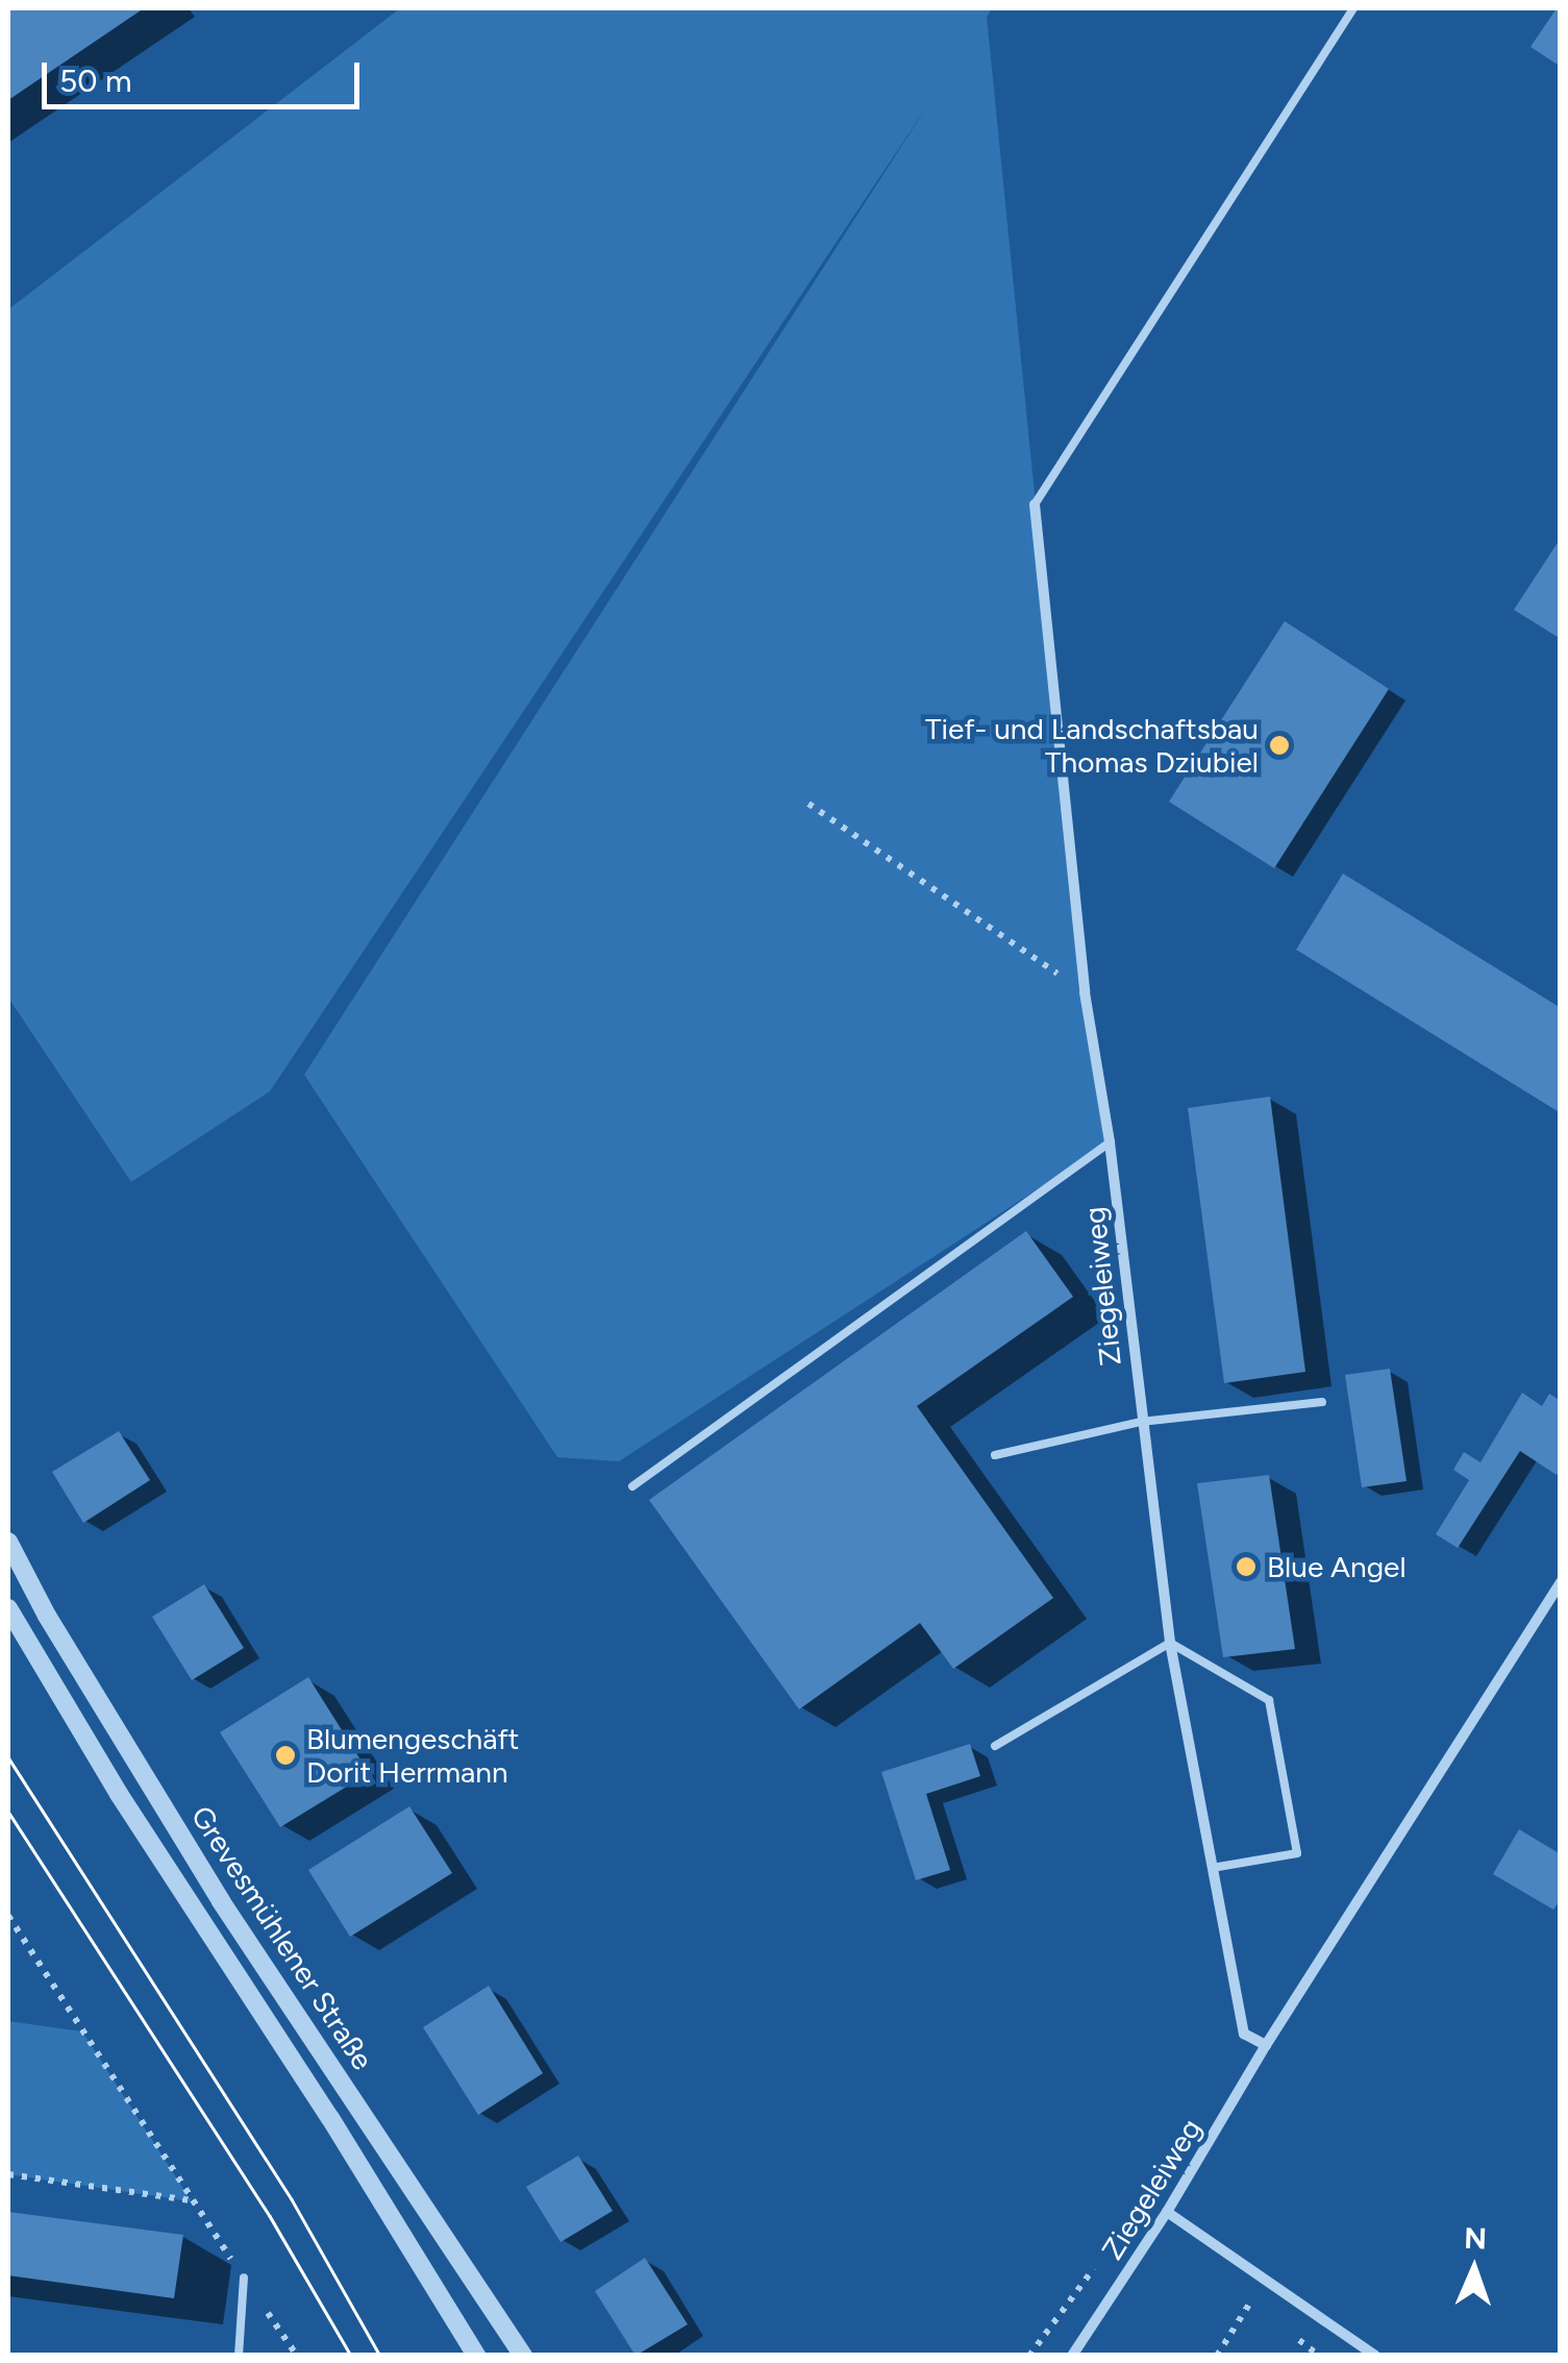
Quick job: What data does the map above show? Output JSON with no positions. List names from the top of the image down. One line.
{"streets":{"street":["Ziegeleiweg","Grevesmühlener Straße"]},"places":["Tief- und Landschaftsbau Thomas Dziubiel","Blue Angel","Blumengeschäft Dorit Herrmann"],"scale_bar":"50 m","north":"top"}
